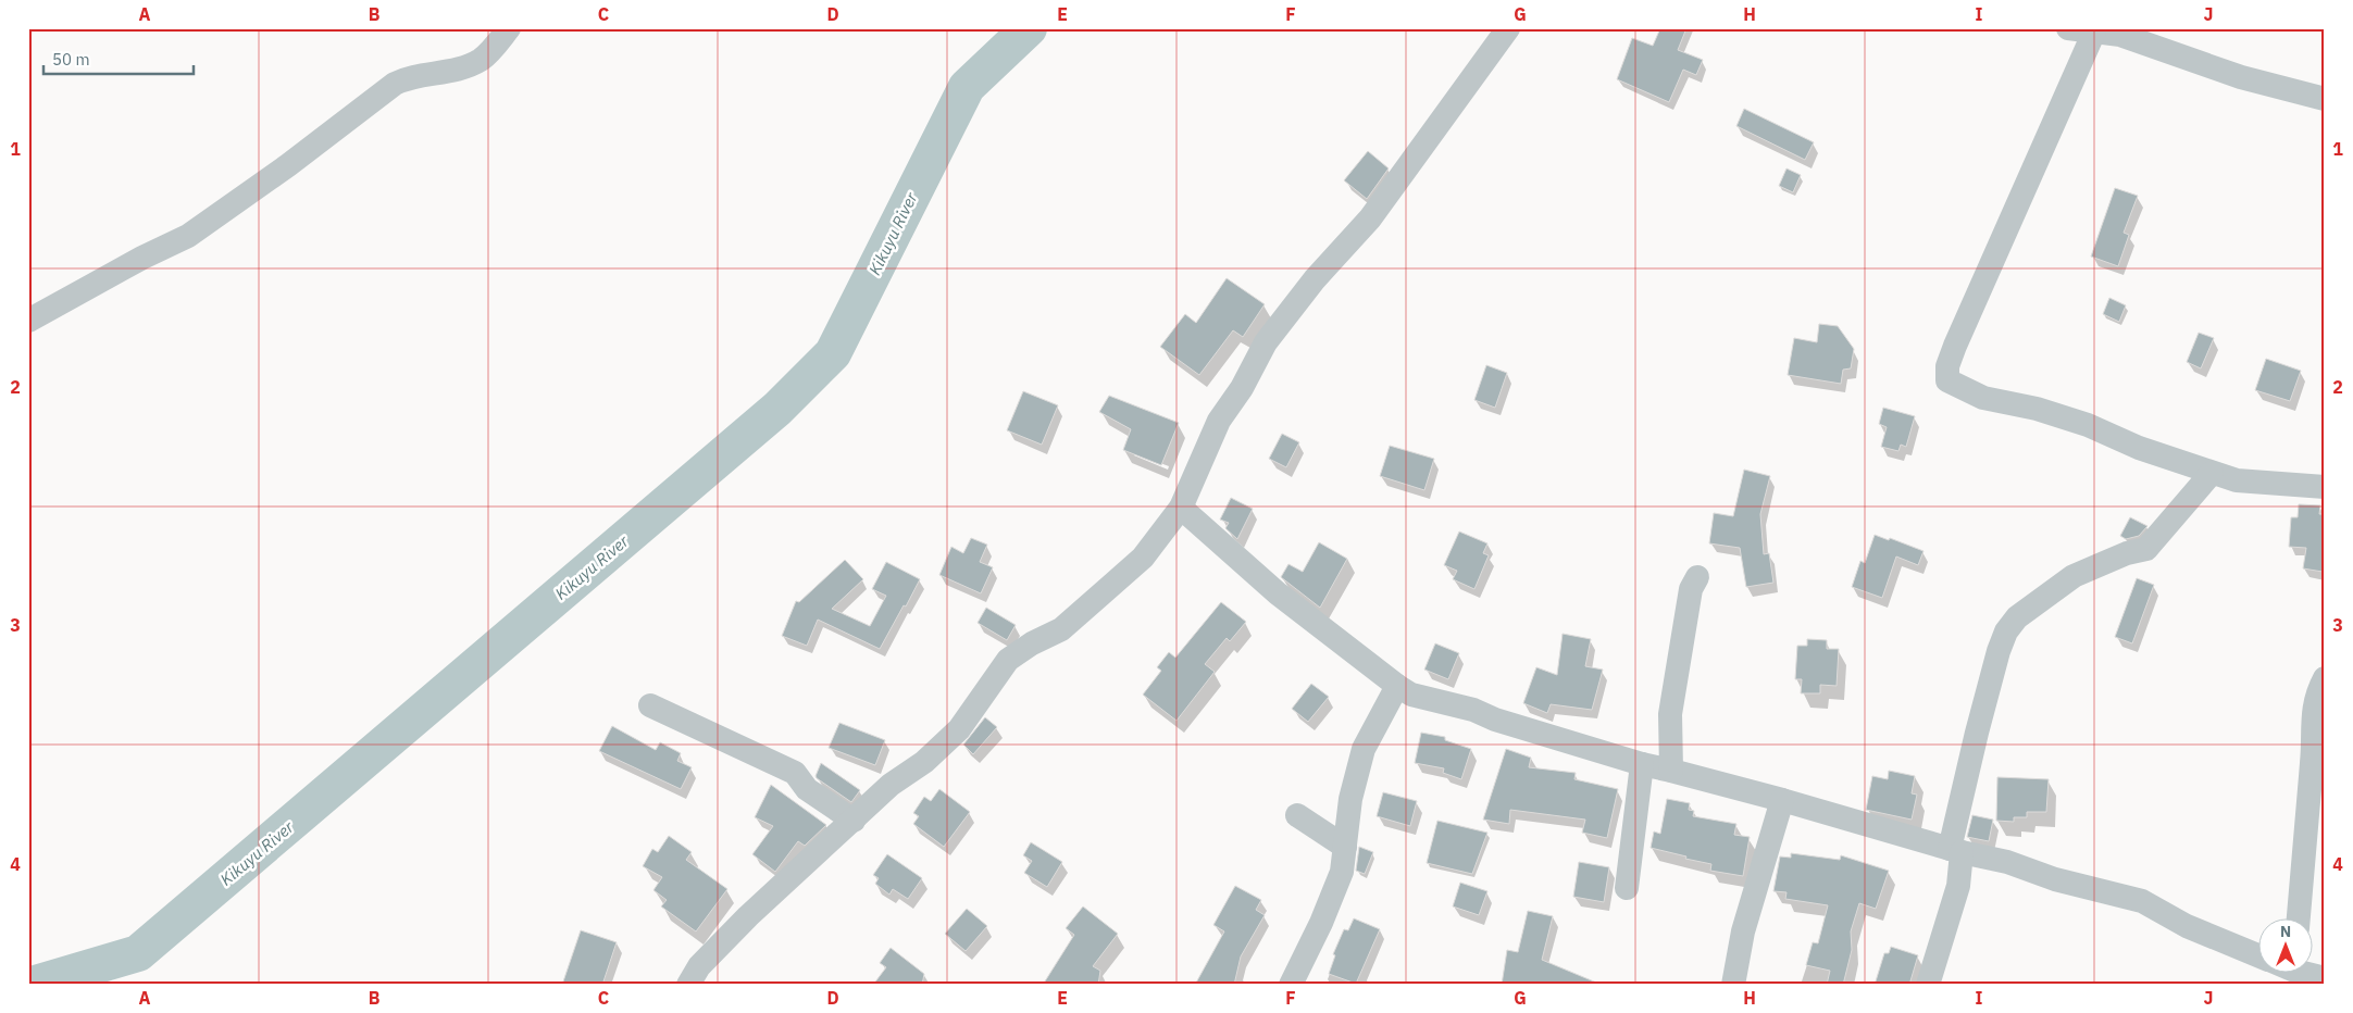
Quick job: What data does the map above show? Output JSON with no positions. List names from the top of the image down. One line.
{"water":["Kikuyu River"],"scale_bar":"50 m","north":"top","grid":{"columns":["A","B","C","D","E","F","G","H","I","J"],"rows":["1","2","3","4"]}}
